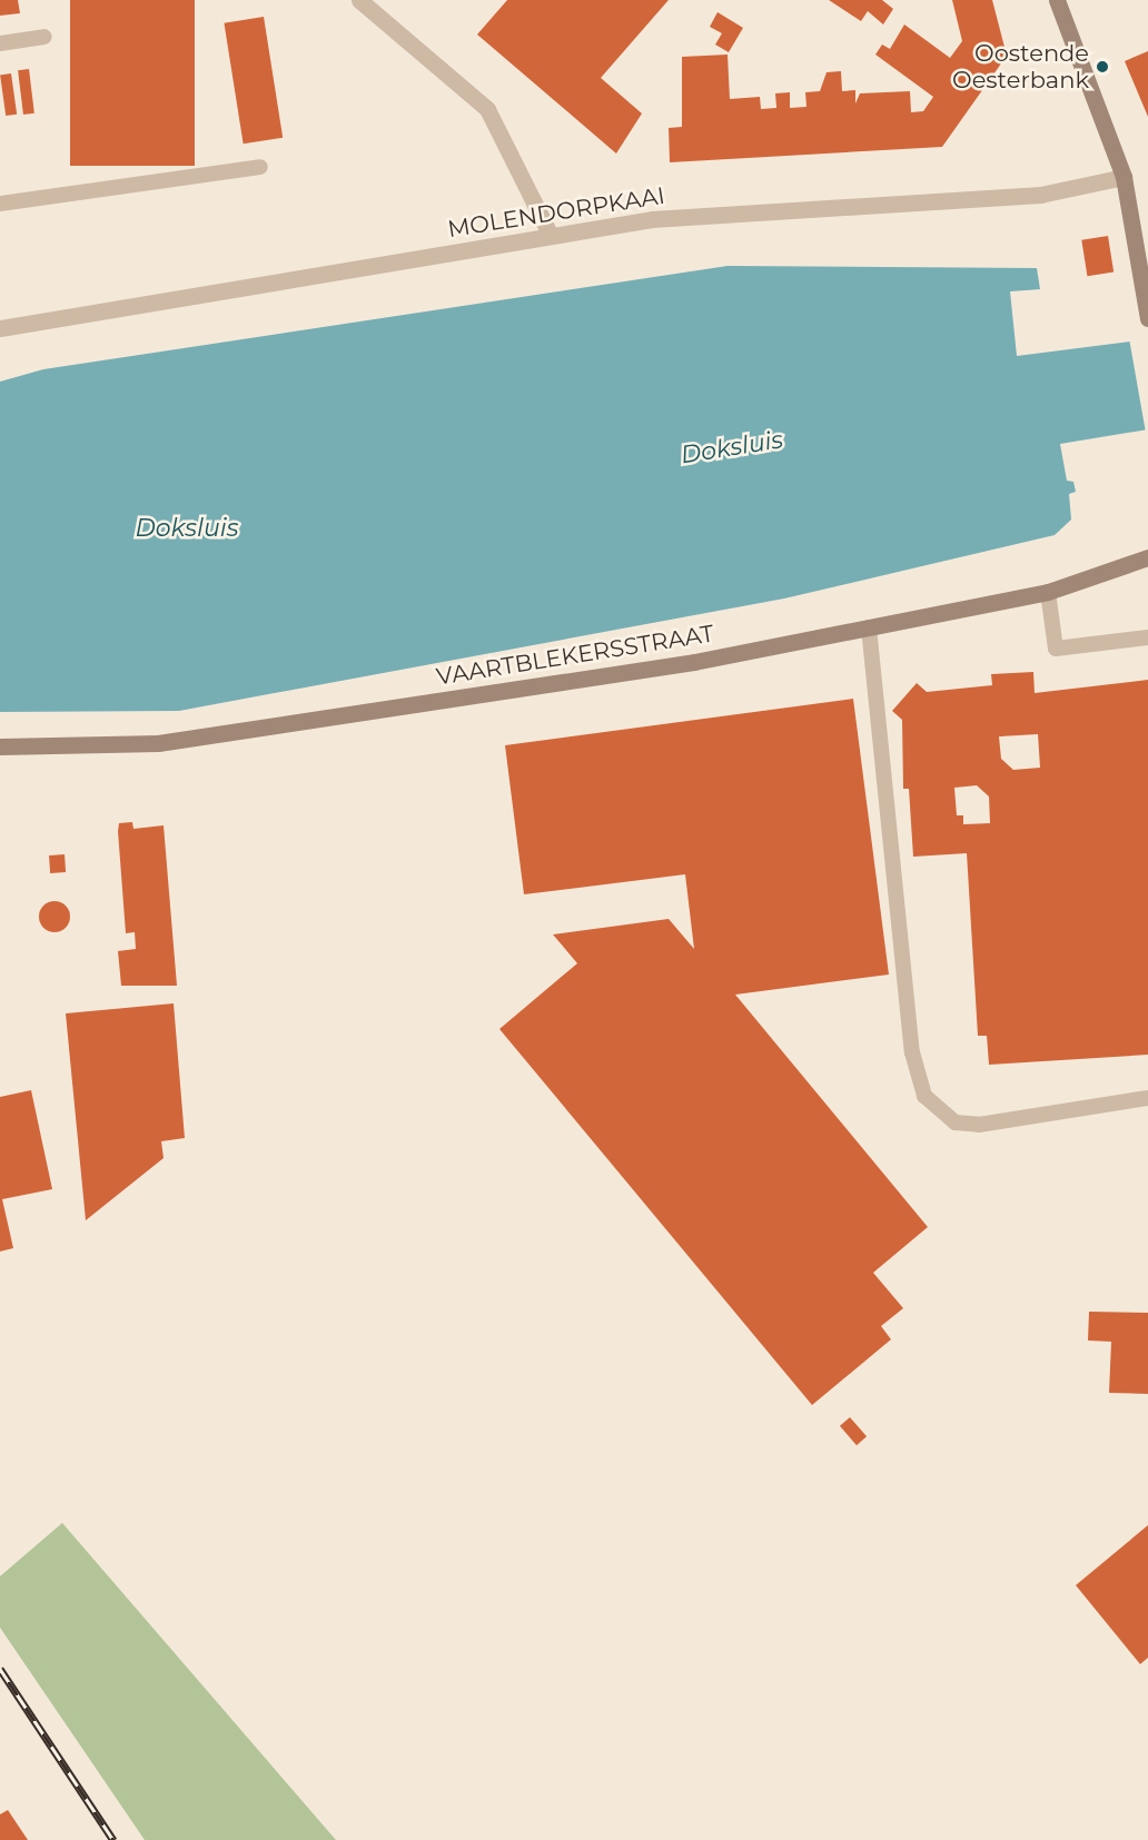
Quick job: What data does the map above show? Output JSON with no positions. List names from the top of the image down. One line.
{"streets":{"street":["MOLENDORPKAAI","VAARTBLEKERSSTRAAT"]},"water":["Doksluis"],"places":["Oostende Oesterbank"]}
